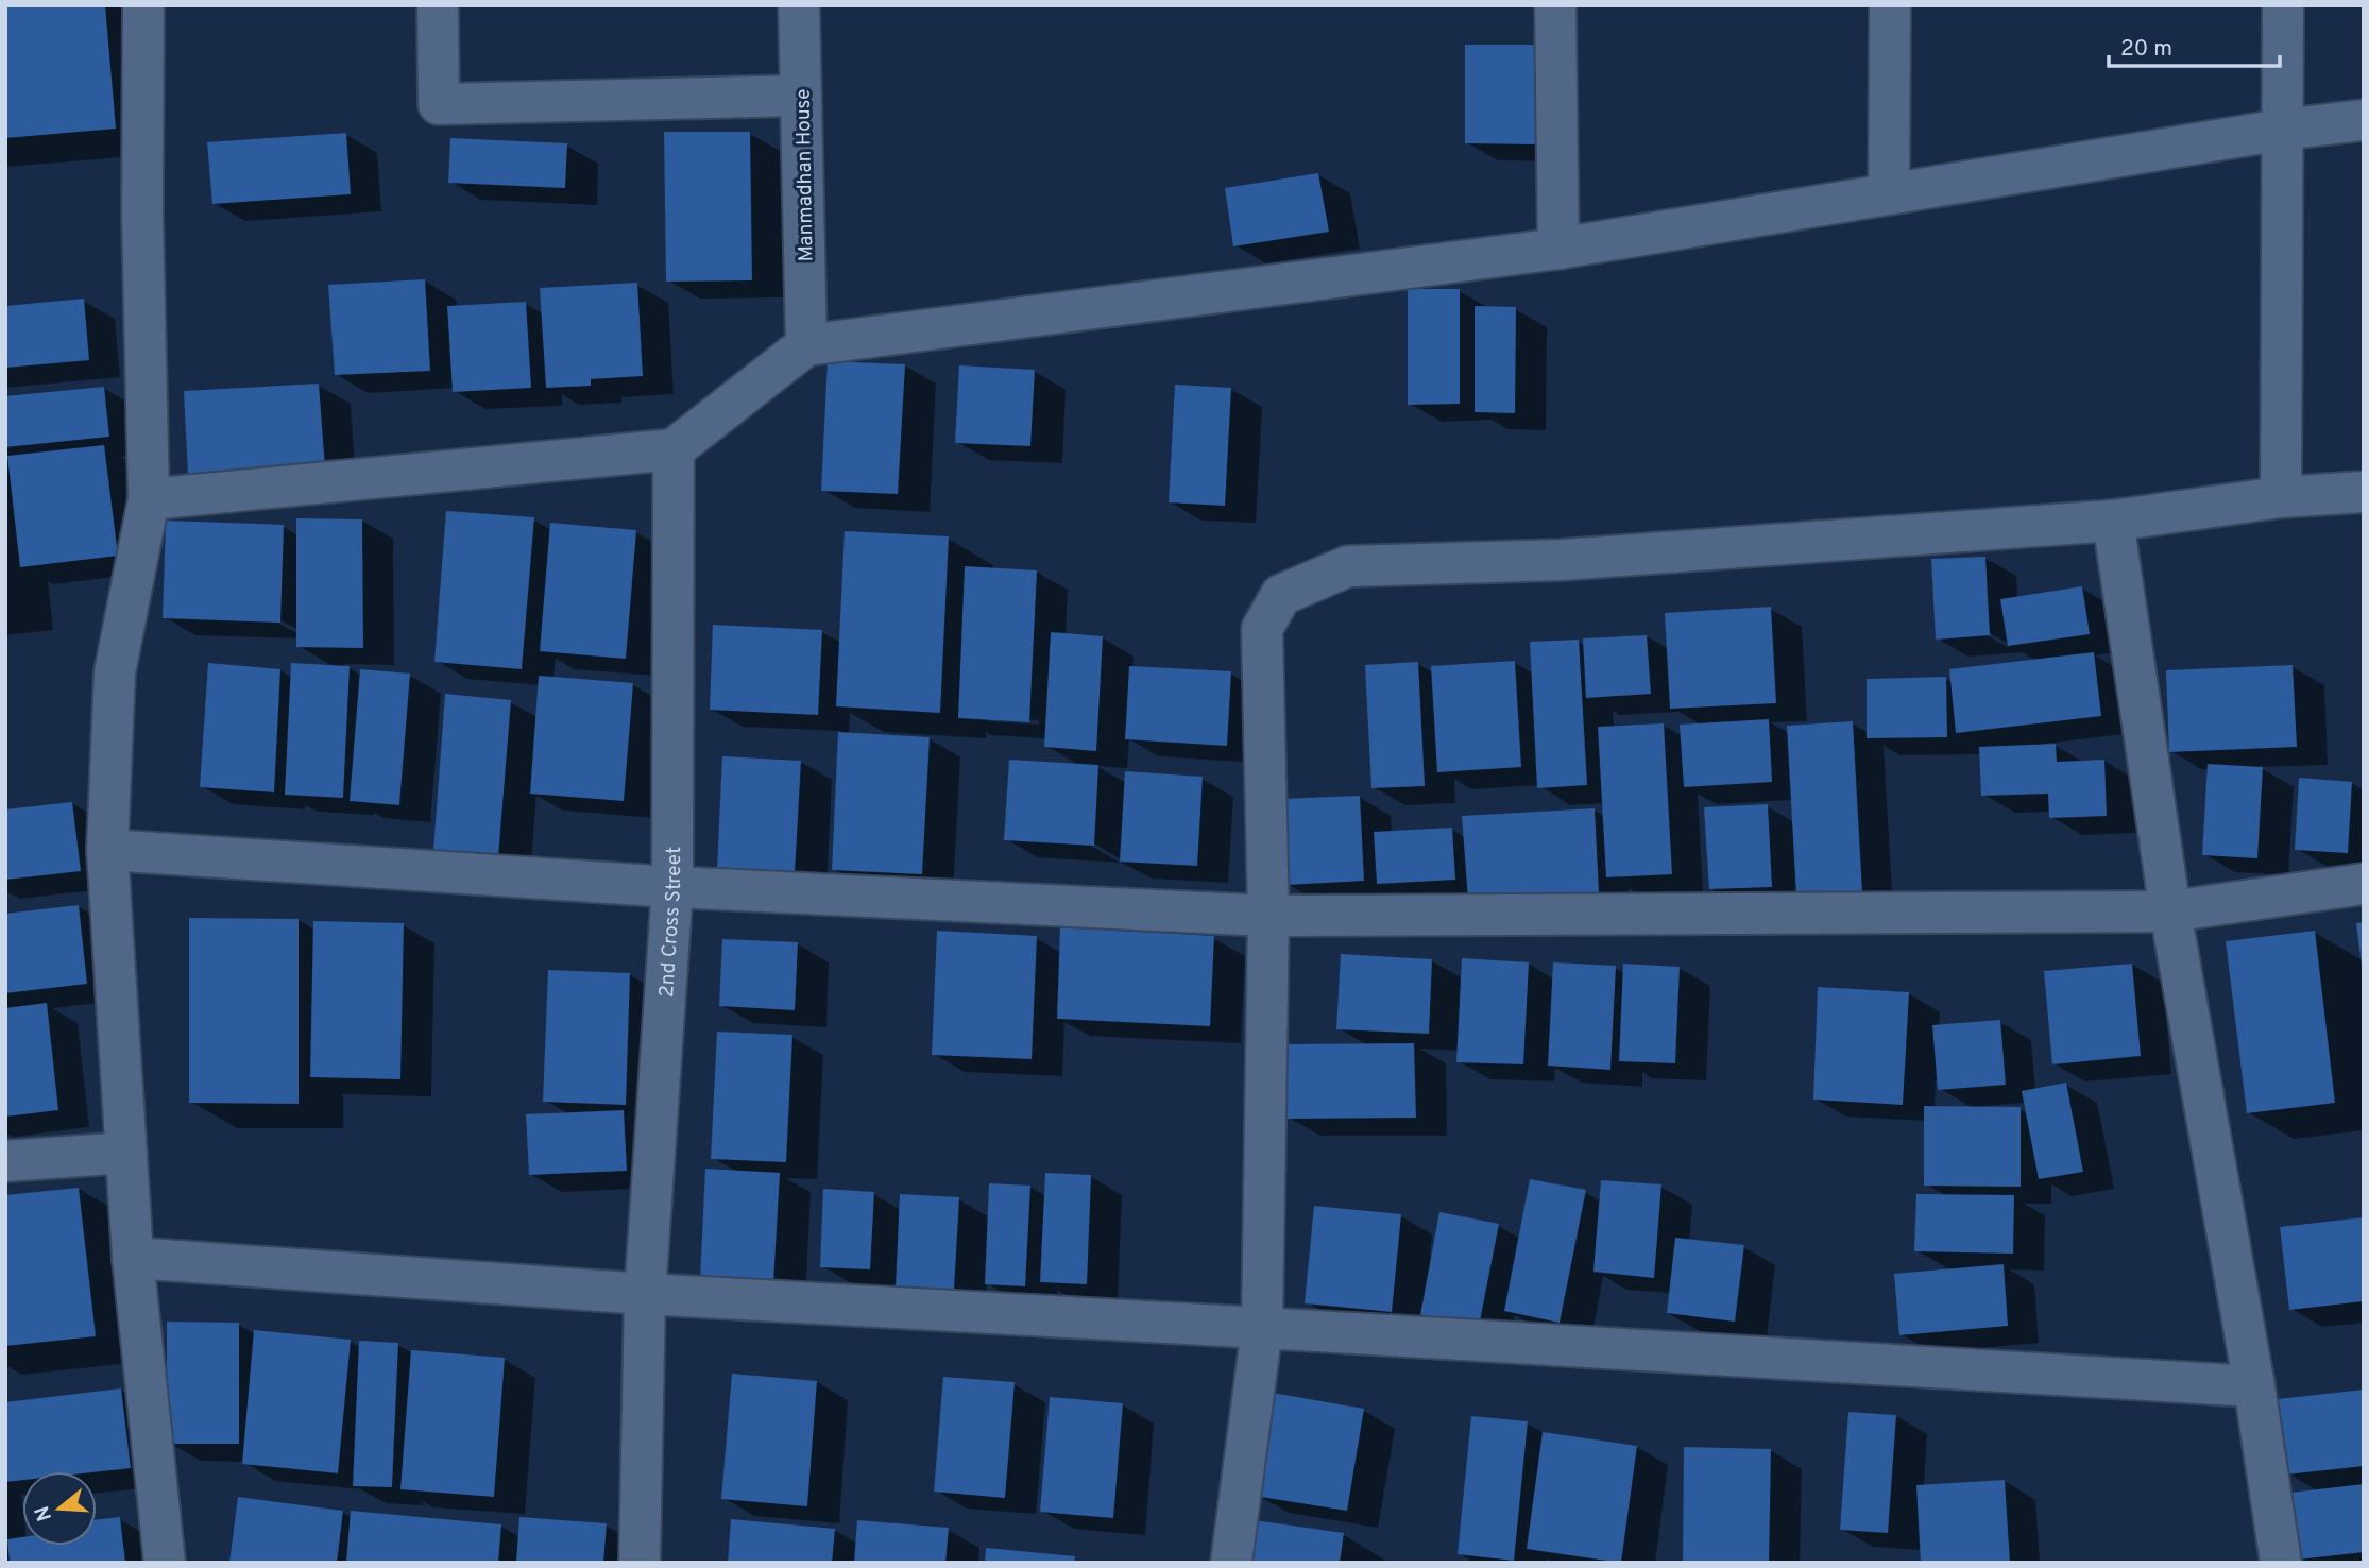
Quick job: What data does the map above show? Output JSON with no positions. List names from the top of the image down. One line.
{"streets":{"street":["Manmadhan House","2nd Cross Street"]},"scale_bar":"20 m","north":"left"}
